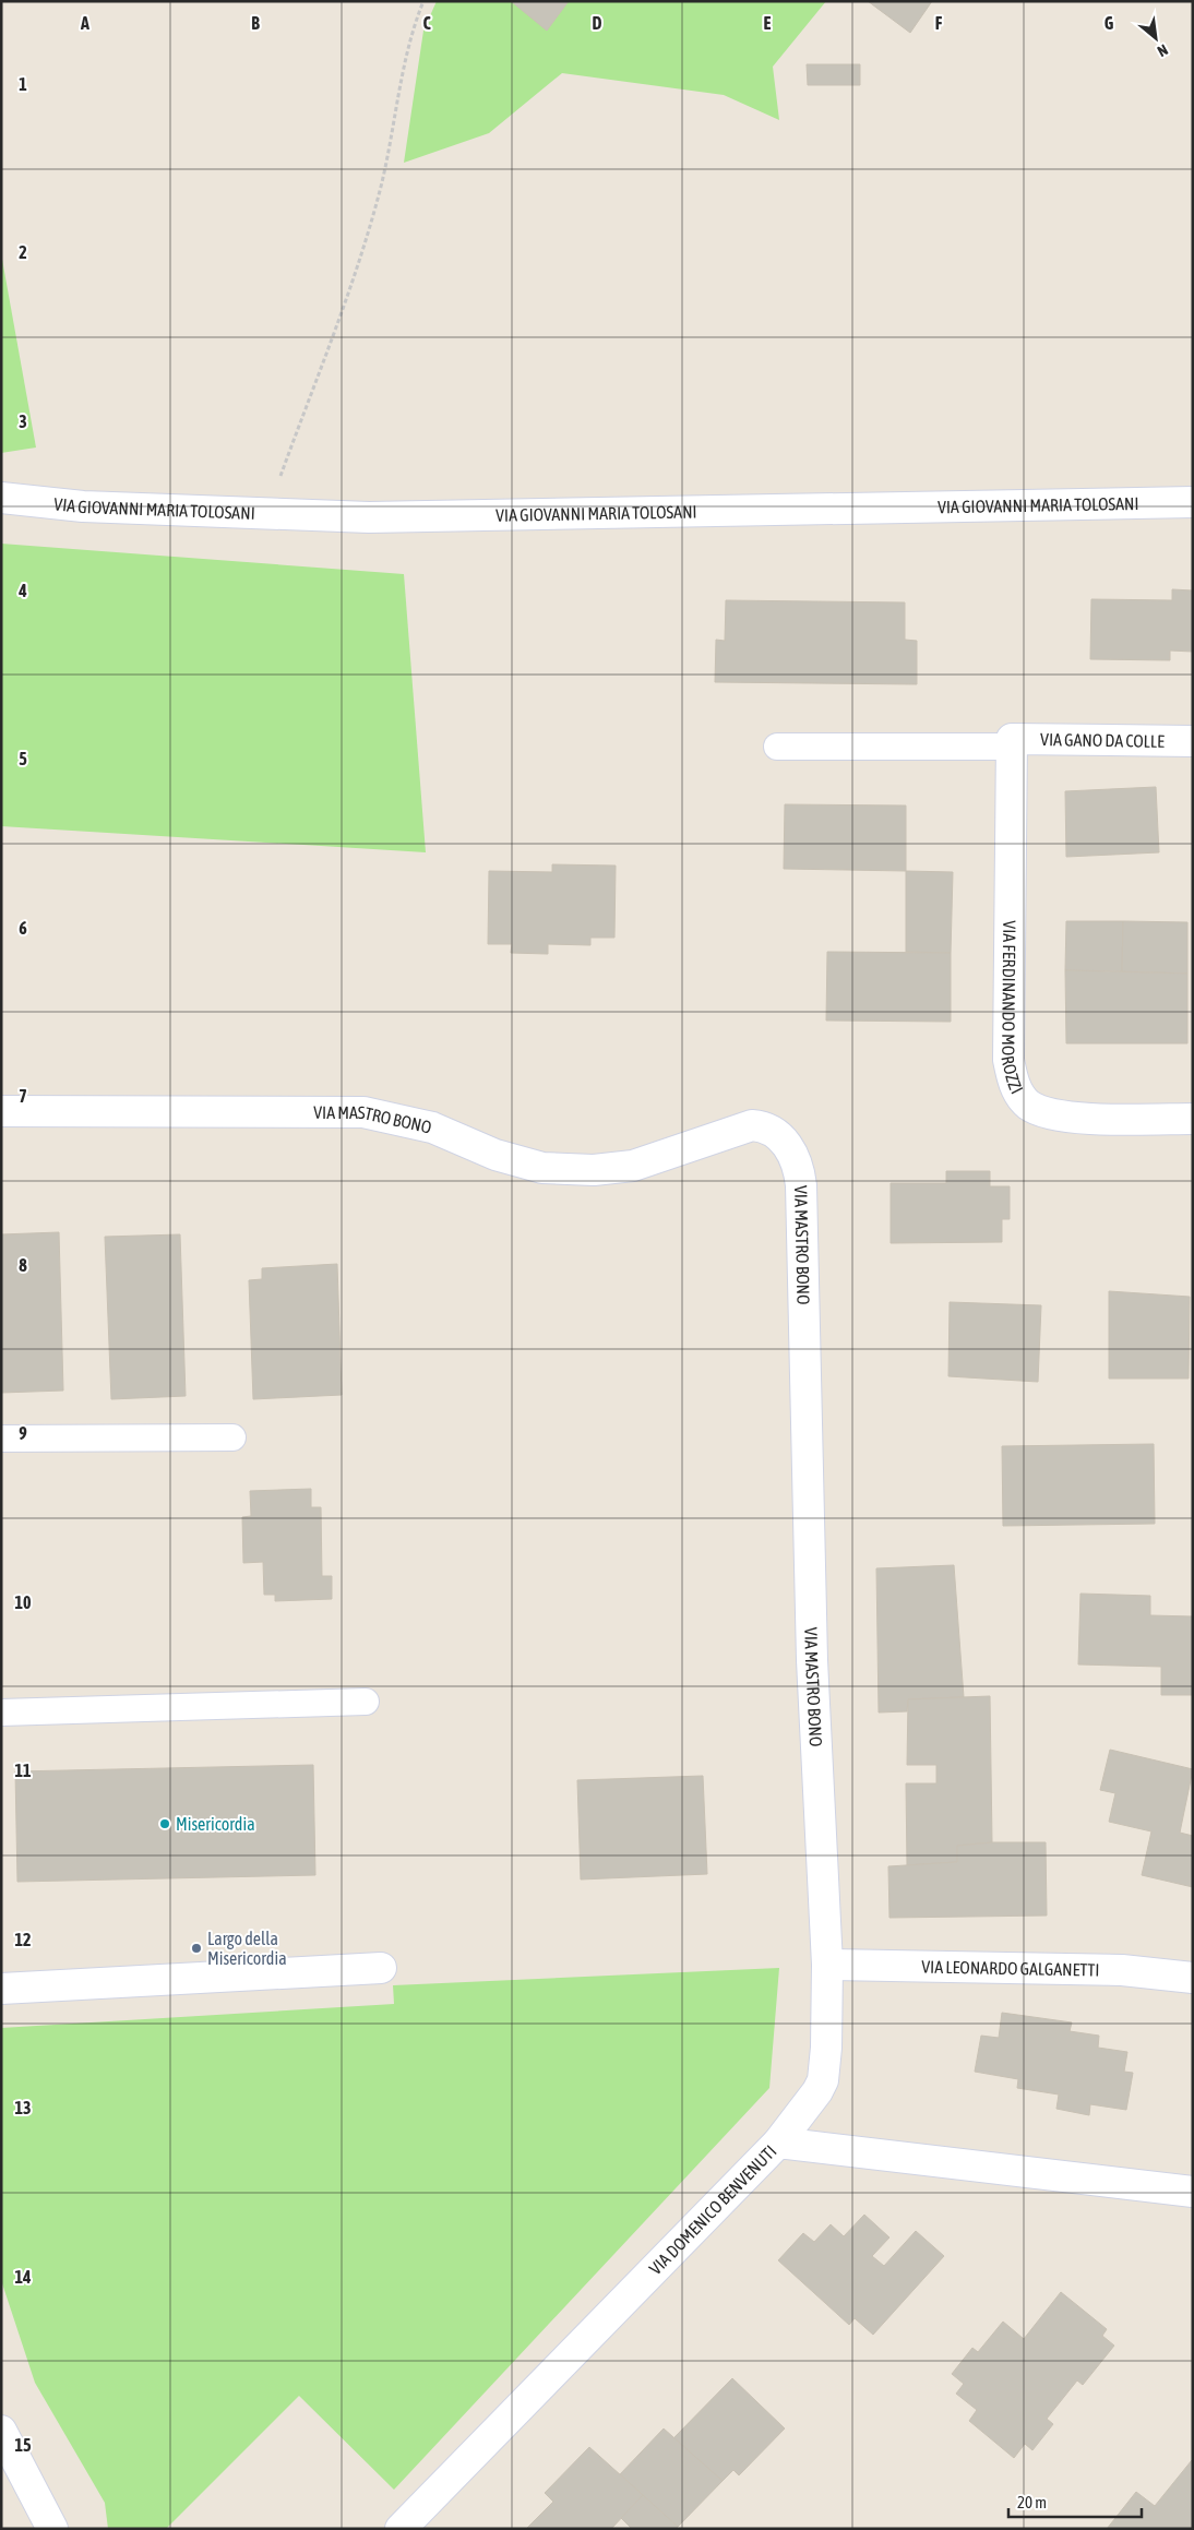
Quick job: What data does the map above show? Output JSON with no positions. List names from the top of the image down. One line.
{"streets":{"street":["VIA GIOVANNI MARIA TOLOSANI","VIA GANO DA COLLE","VIA FERDINANDO MOROZZI","VIA MASTRO BONO","VIA LEONARDO GALGANETTI","VIA DOMENICO BENVENUTI"]},"crossings":[["VIA GANO DA COLLE","VIA FERDINANDO MOROZZI"],["VIA MASTRO BONO","VIA LEONARDO GALGANETTI"],["VIA MASTRO BONO","VIA DOMENICO BENVENUTI"]],"places":["Misericordia","Largo della Misericordia"],"scale_bar":"20 m","north":"bottom right","grid":{"columns":["A","B","C","D","E","F","G"],"rows":["1","2","3","4","5","6","7","8","9","10","11","12","13","14","15"]}}
